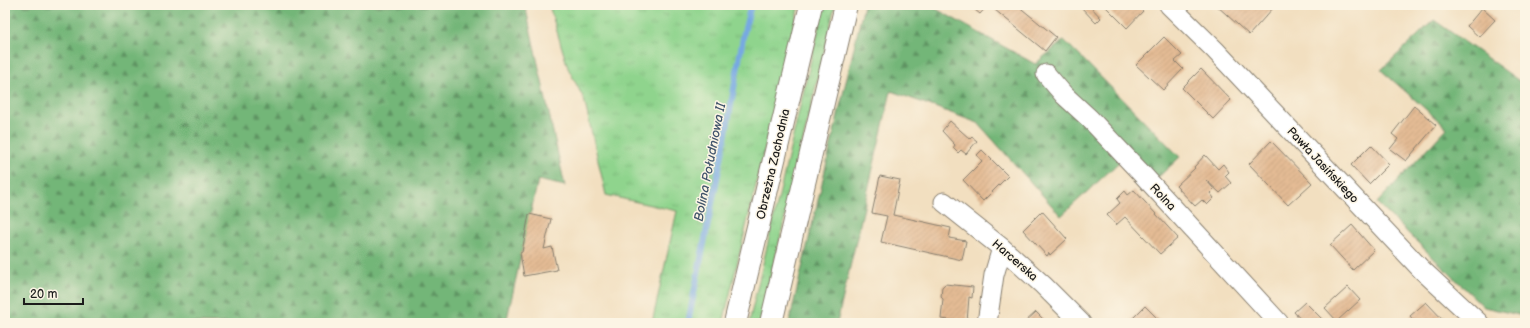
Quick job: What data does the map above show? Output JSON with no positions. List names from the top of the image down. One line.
{"streets":{"street":["Obrzeżna Zachodnia","Pawła Jasińskiego","Rolna","Harcerska"]},"water":["Bolina Południowa II"],"scale_bar":"20 m"}
